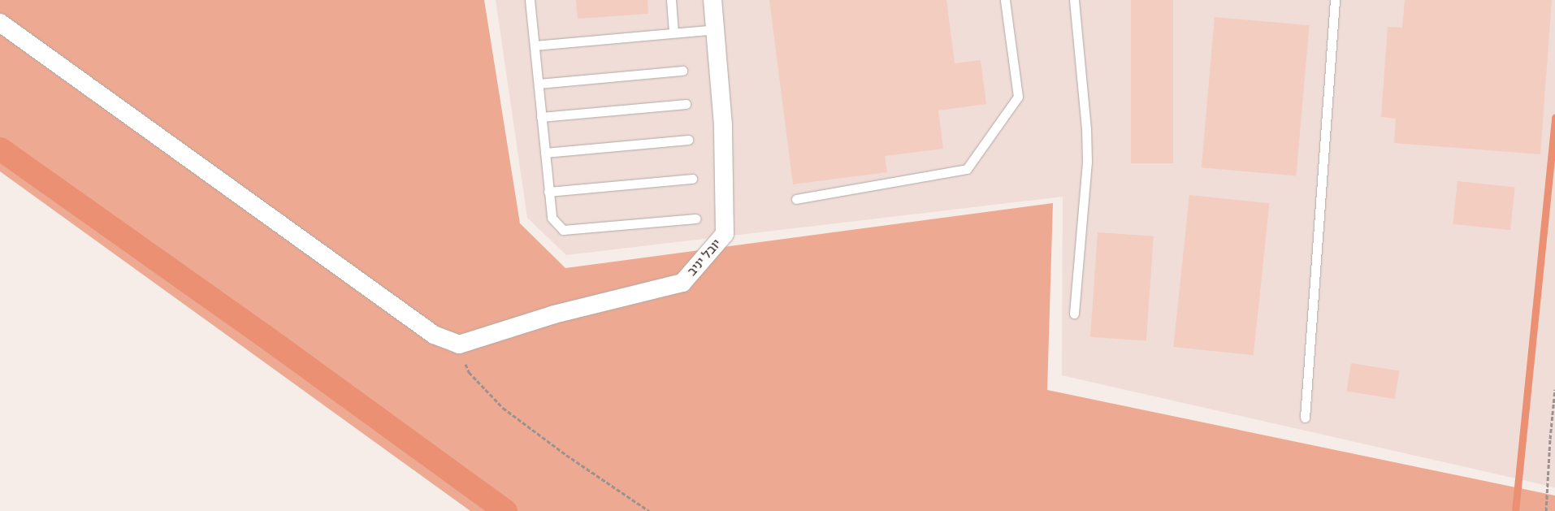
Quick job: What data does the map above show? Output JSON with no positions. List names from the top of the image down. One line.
{"streets":{"street":["יובל יניב"]}}
